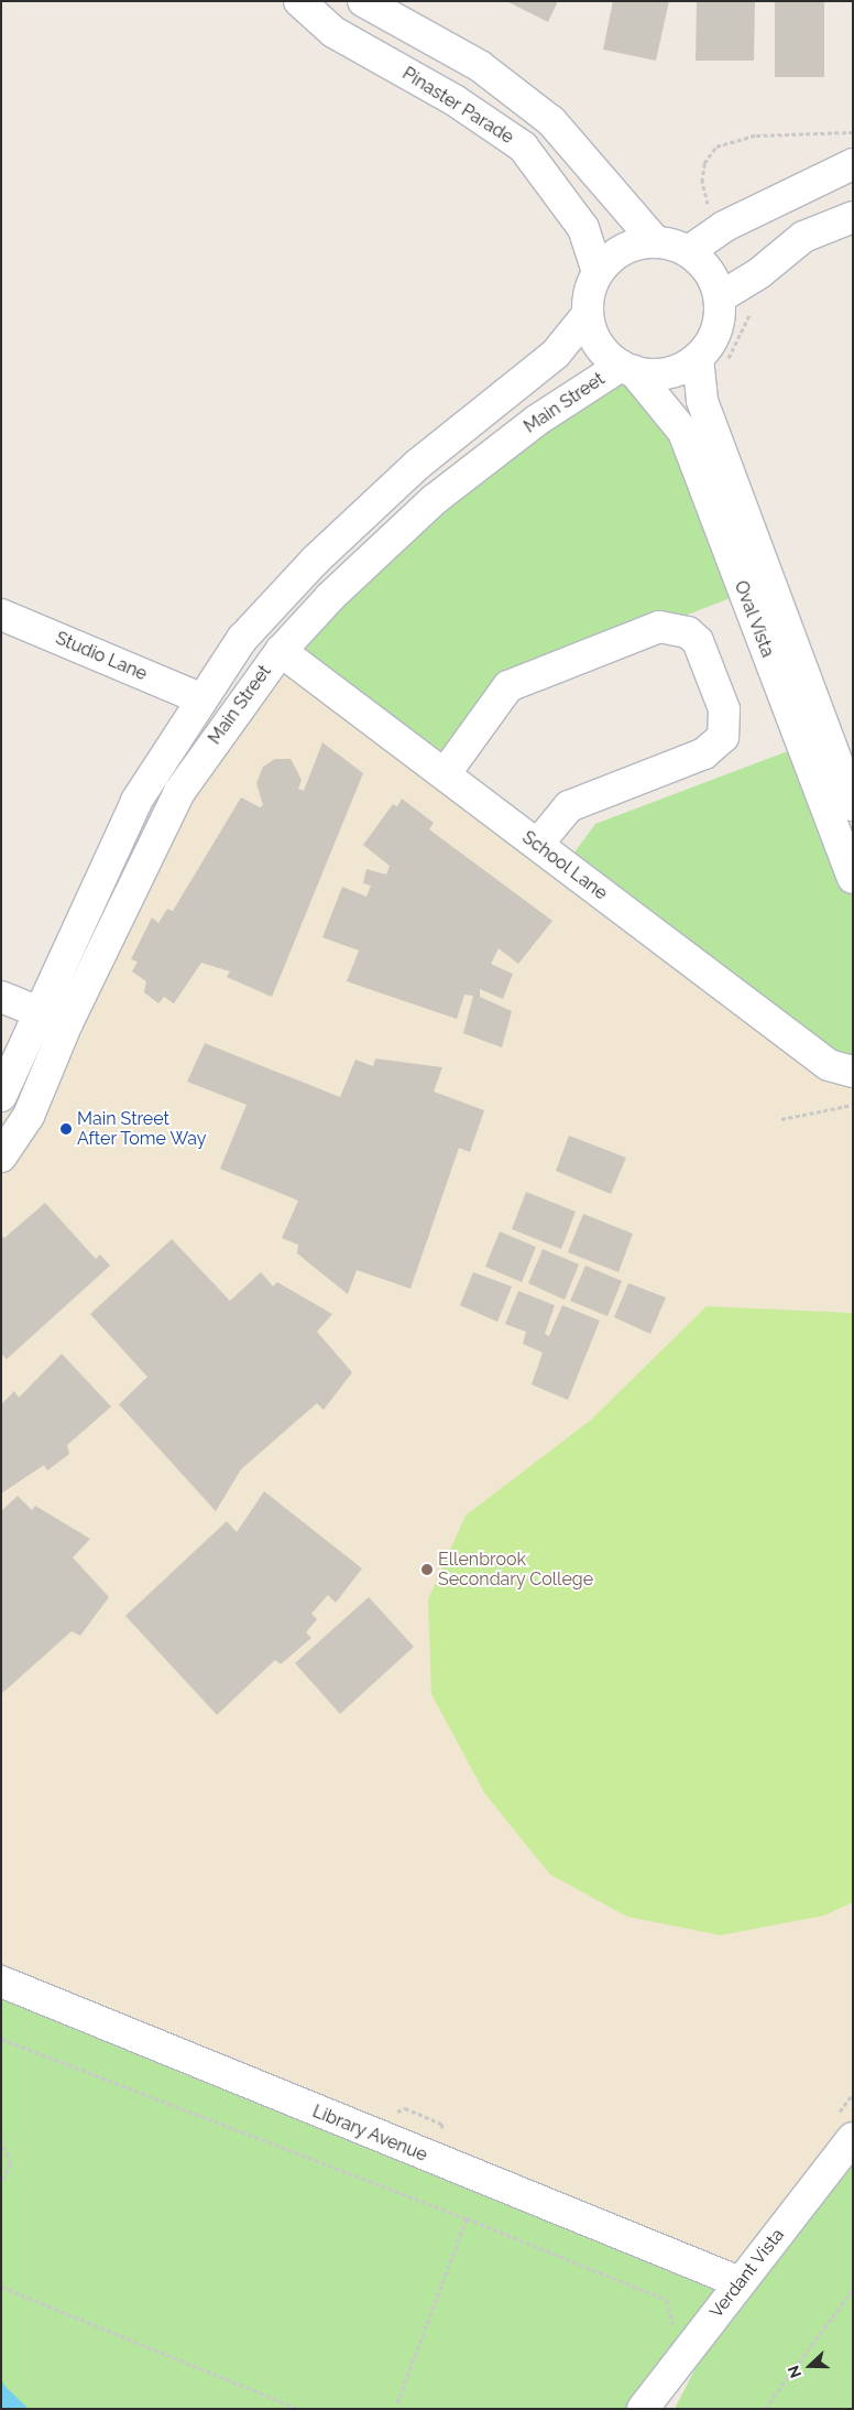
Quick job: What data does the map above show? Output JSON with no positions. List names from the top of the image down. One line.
{"streets":{"street":["Pinaster Parade","Main Street","Oval Vista","Studio Lane","School Lane","Library Avenue","Verdant Vista"]},"crossings":[["Pinaster Parade","Main Street"],["Pinaster Parade","Oval Vista"],["Main Street","Oval Vista"],["Main Street","Studio Lane"],["Main Street","School Lane"],["Library Avenue","Verdant Vista"]],"places":["Main Street After Tome Way","Ellenbrook Secondary College"],"north":"left"}
